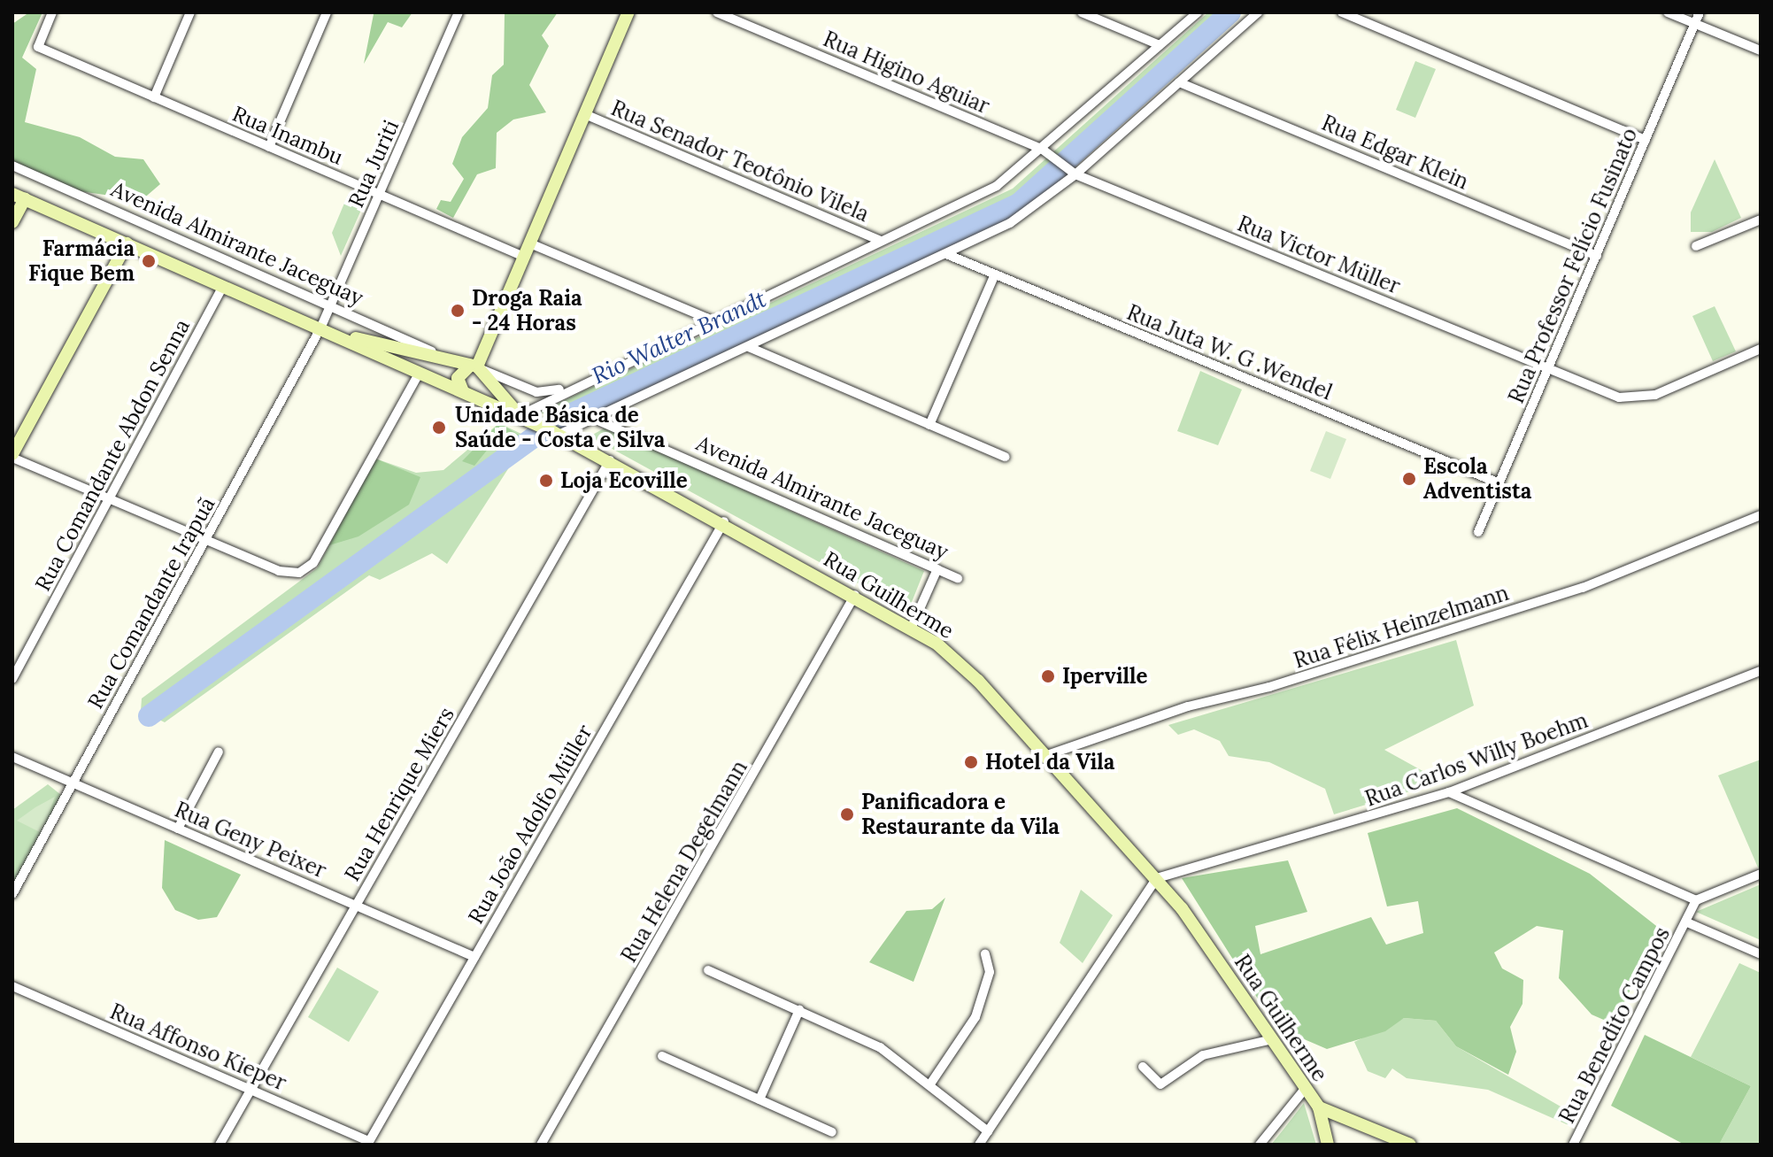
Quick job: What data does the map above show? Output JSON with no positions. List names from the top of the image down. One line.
{"streets":{"main road":["Avenida Almirante Jaceguay","Rua Guilherme"],"street":["Rua Higino Aguiar","Rua Inambu","Rua Edgar Klein","Rua Senador Teotônio Vilela","Rua Juriti","Rua Victor Müller","Rua Professor Felício Fusinato","Rua Juta W. G .Wendel","Rua Comandante Abdon Senna","Rua Comandante Irapuã","Rua Félix Heinzelmann","Rua Carlos Willy Boehm","Rua Henrique Miers","Rua João Adolfo Müller","Rua Geny Peixer","Rua Helena Degelmann","Rua Benedito Campos","Rua Affonso Kieper"]},"crossings":[["Rua Higino Aguiar","Rua Victor Müller"],["Rua Inambu","Rua Juriti"],["Rua Edgar Klein","Rua Professor Felício Fusinato"],["Rua Juriti","Avenida Almirante Jaceguay"],["Rua Juriti","Rua Comandante Irapuã"],["Avenida Almirante Jaceguay","Rua Comandante Abdon Senna"],["Avenida Almirante Jaceguay","Rua Guilherme"],["Avenida Almirante Jaceguay","Rua Comandante Irapuã"],["Rua Victor Müller","Rua Professor Felício Fusinato"],["Rua Professor Felício Fusinato","Rua Juta W. G .Wendel"],["Rua Guilherme","Rua Félix Heinzelmann"],["Rua Guilherme","Rua Carlos Willy Boehm"],["Rua Guilherme","Rua Henrique Miers"],["Rua Guilherme","Rua João Adolfo Müller"],["Rua Guilherme","Rua Helena Degelmann"],["Rua Comandante Irapuã","Rua Geny Peixer"],["Rua Henrique Miers","Rua Geny Peixer"],["Rua Henrique Miers","Rua Affonso Kieper"],["Rua João Adolfo Müller","Rua Geny Peixer"],["Rua João Adolfo Müller","Rua Affonso Kieper"]],"water":["Rio Walter Brandt"],"places":["Farmácia Fique Bem","Droga Raia - 24 Horas","Unidade Básica de Saúde - Costa e Silva","Escola Adventista","Loja Ecoville","Iperville","Hotel da Vila","Panificadora e Restaurante da Vila"]}
